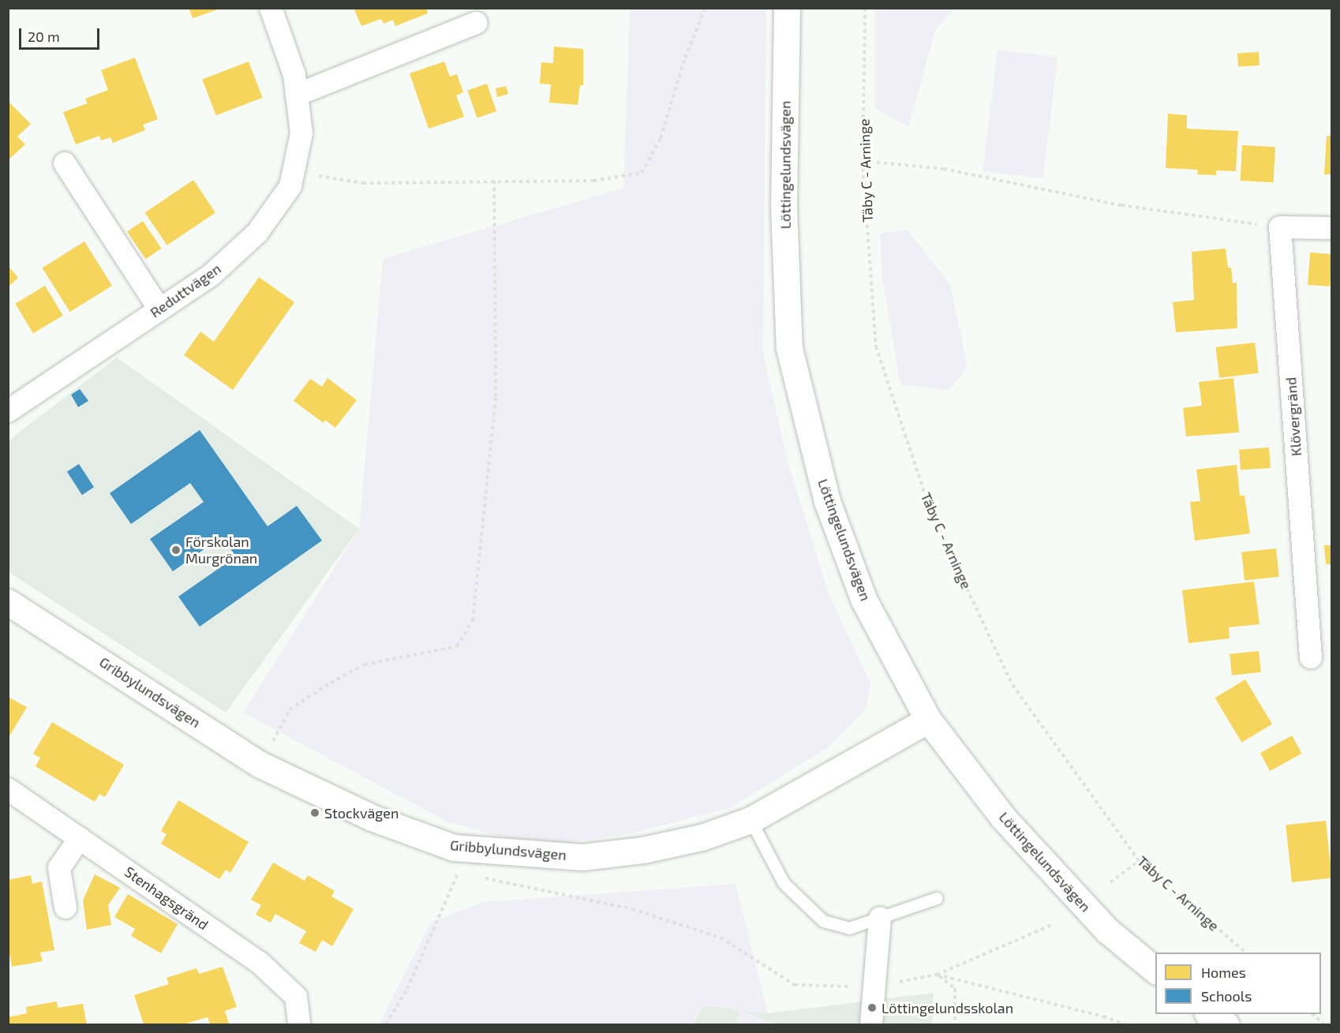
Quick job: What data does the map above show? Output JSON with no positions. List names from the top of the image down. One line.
{"streets":{"main road":["Löttingelundsvägen","Gribbylundsvägen"],"street":["Reduttvägen","Klövergränd","Stenhagsgränd"],"path":["Täby C - Arninge"]},"crossings":[["Löttingelundsvägen","Gribbylundsvägen"]],"places":["Förskolan Murgrönan","Stockvägen","Löttingelundsskolan"],"legend":["Homes","Schools"],"scale_bar":"20 m"}
